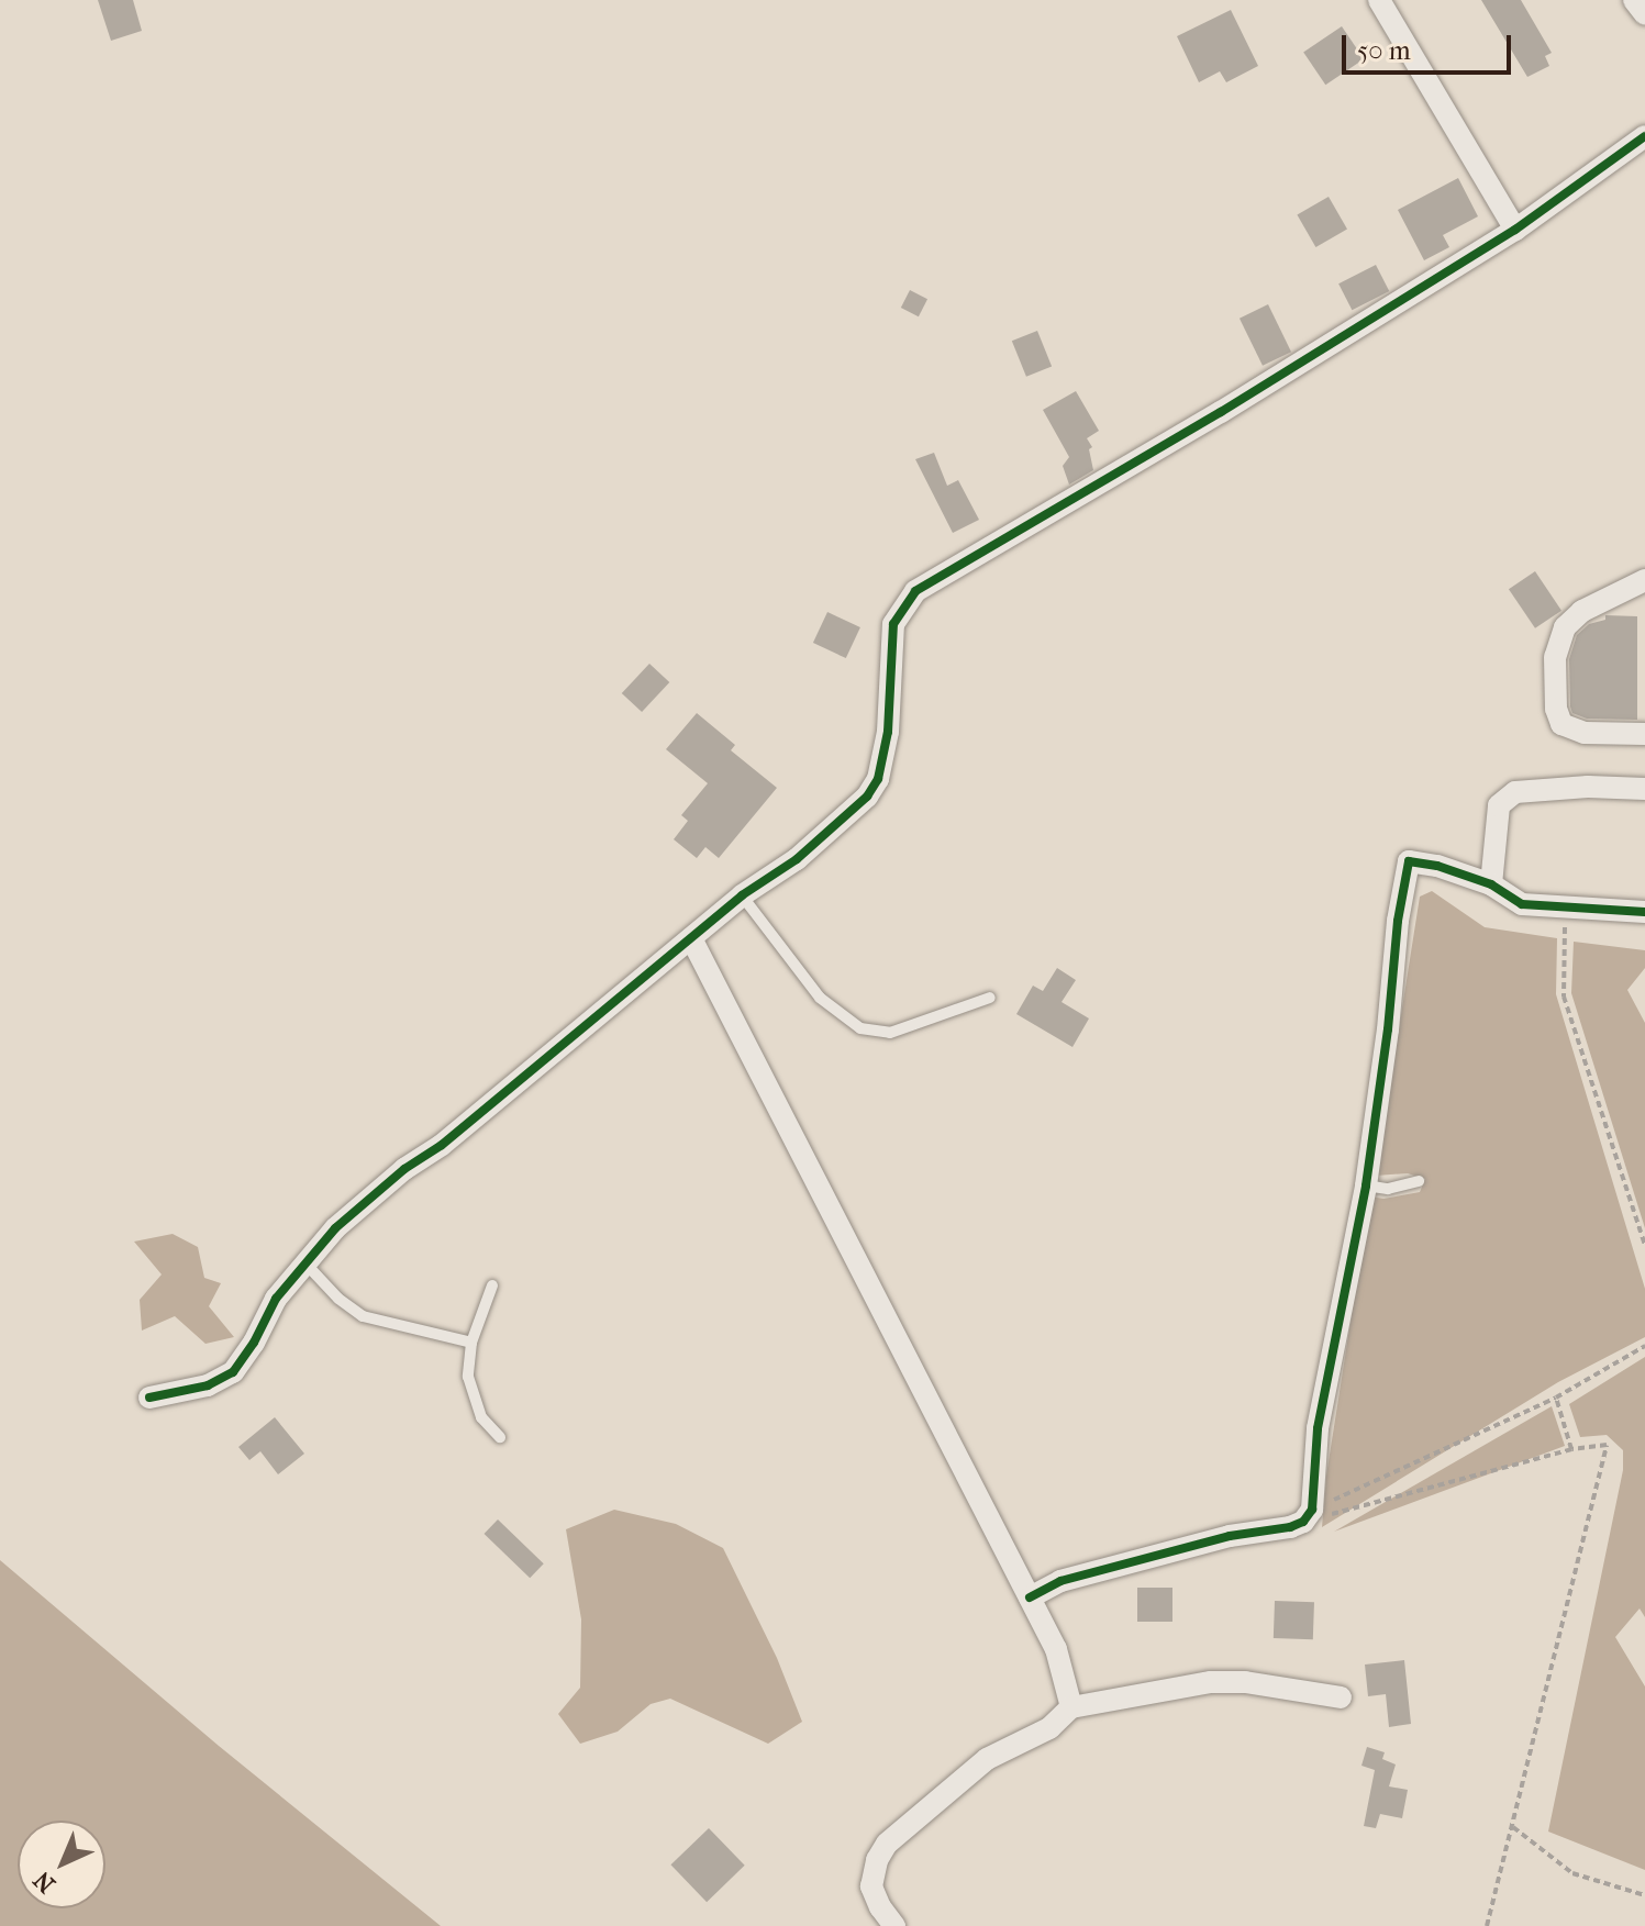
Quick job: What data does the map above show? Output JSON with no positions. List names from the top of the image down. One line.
{"scale_bar":"50 m","north":"bottom left"}
